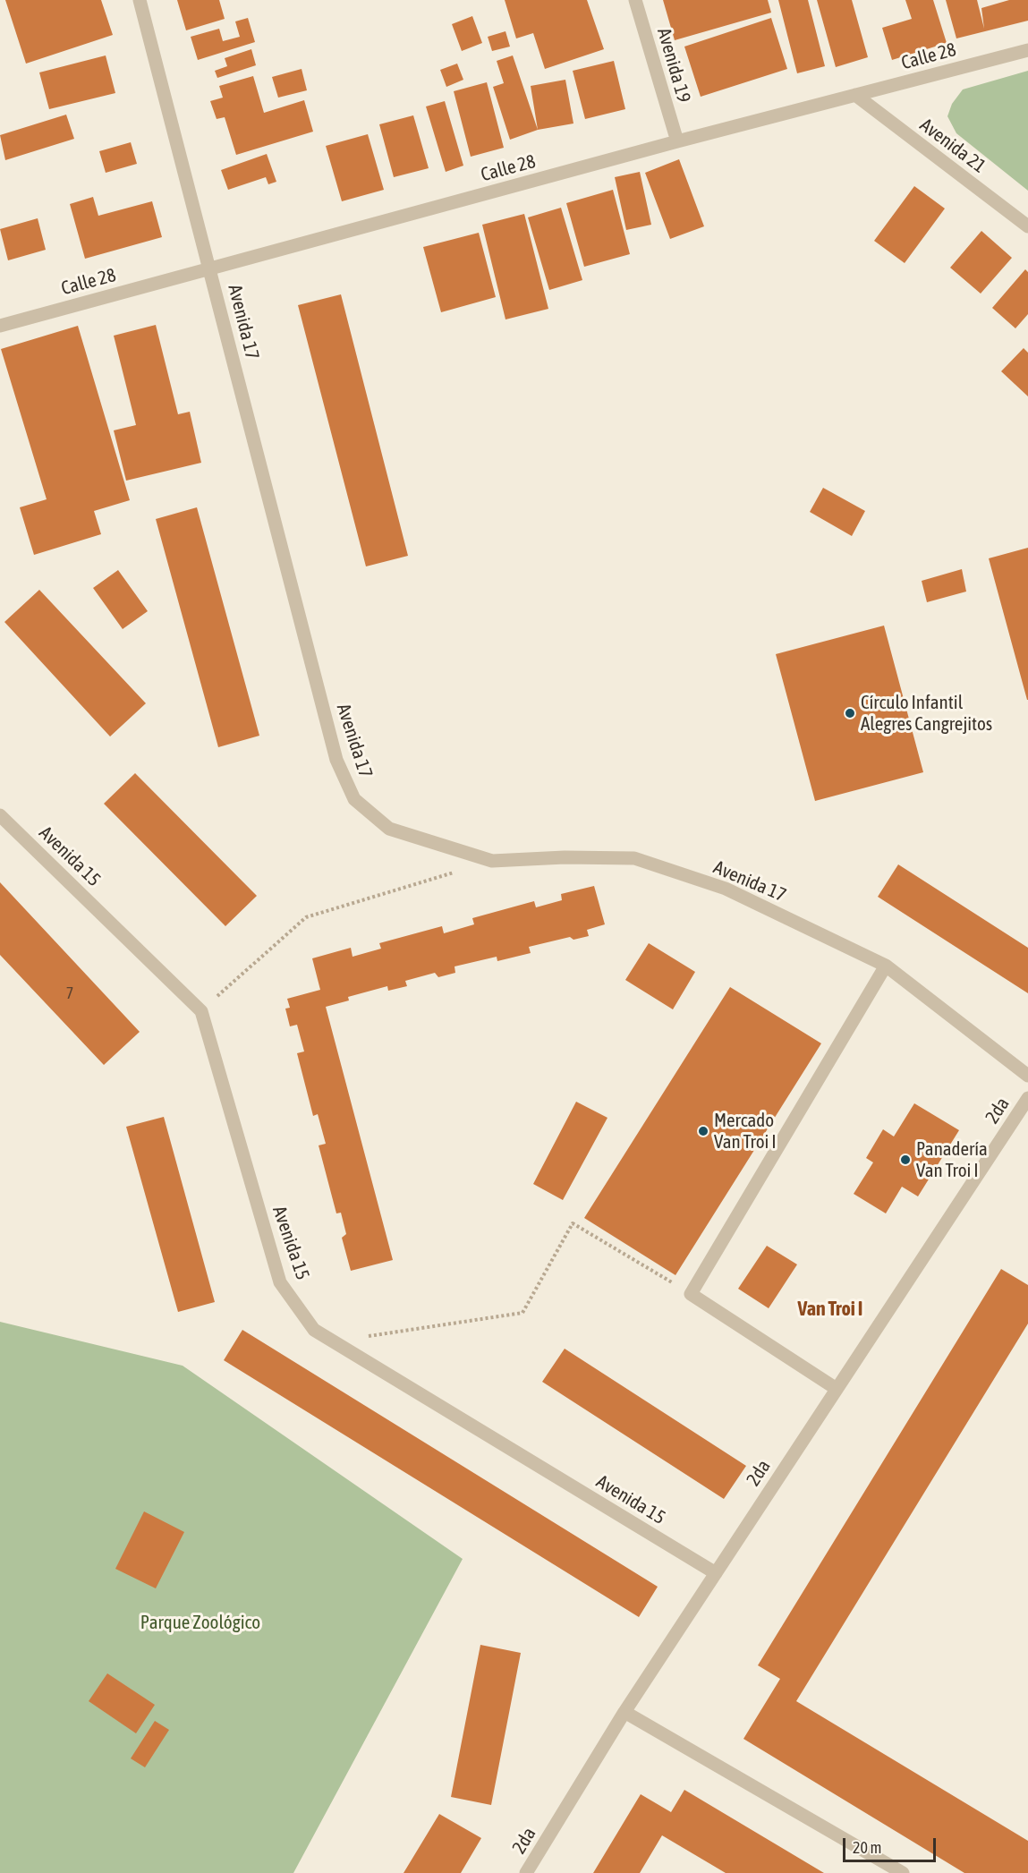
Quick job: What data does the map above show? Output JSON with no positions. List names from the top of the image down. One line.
{"streets":{"street":["Calle 28","Avenida 19","Avenida 21","Avenida 17","Avenida 15","2da"]},"crossings":[["Calle 28","Avenida 19"],["Calle 28","Avenida 21"],["Calle 28","Avenida 17"],["Avenida 15","2da"]],"districts":["Van Troi I"],"parks":["Parque Zoológico"],"places":["Círculo Infantil Alegres Cangrejitos","Mercado Van Troi I","Panadería Van Troi I"],"house_numbers":["7"],"scale_bar":"20 m"}
